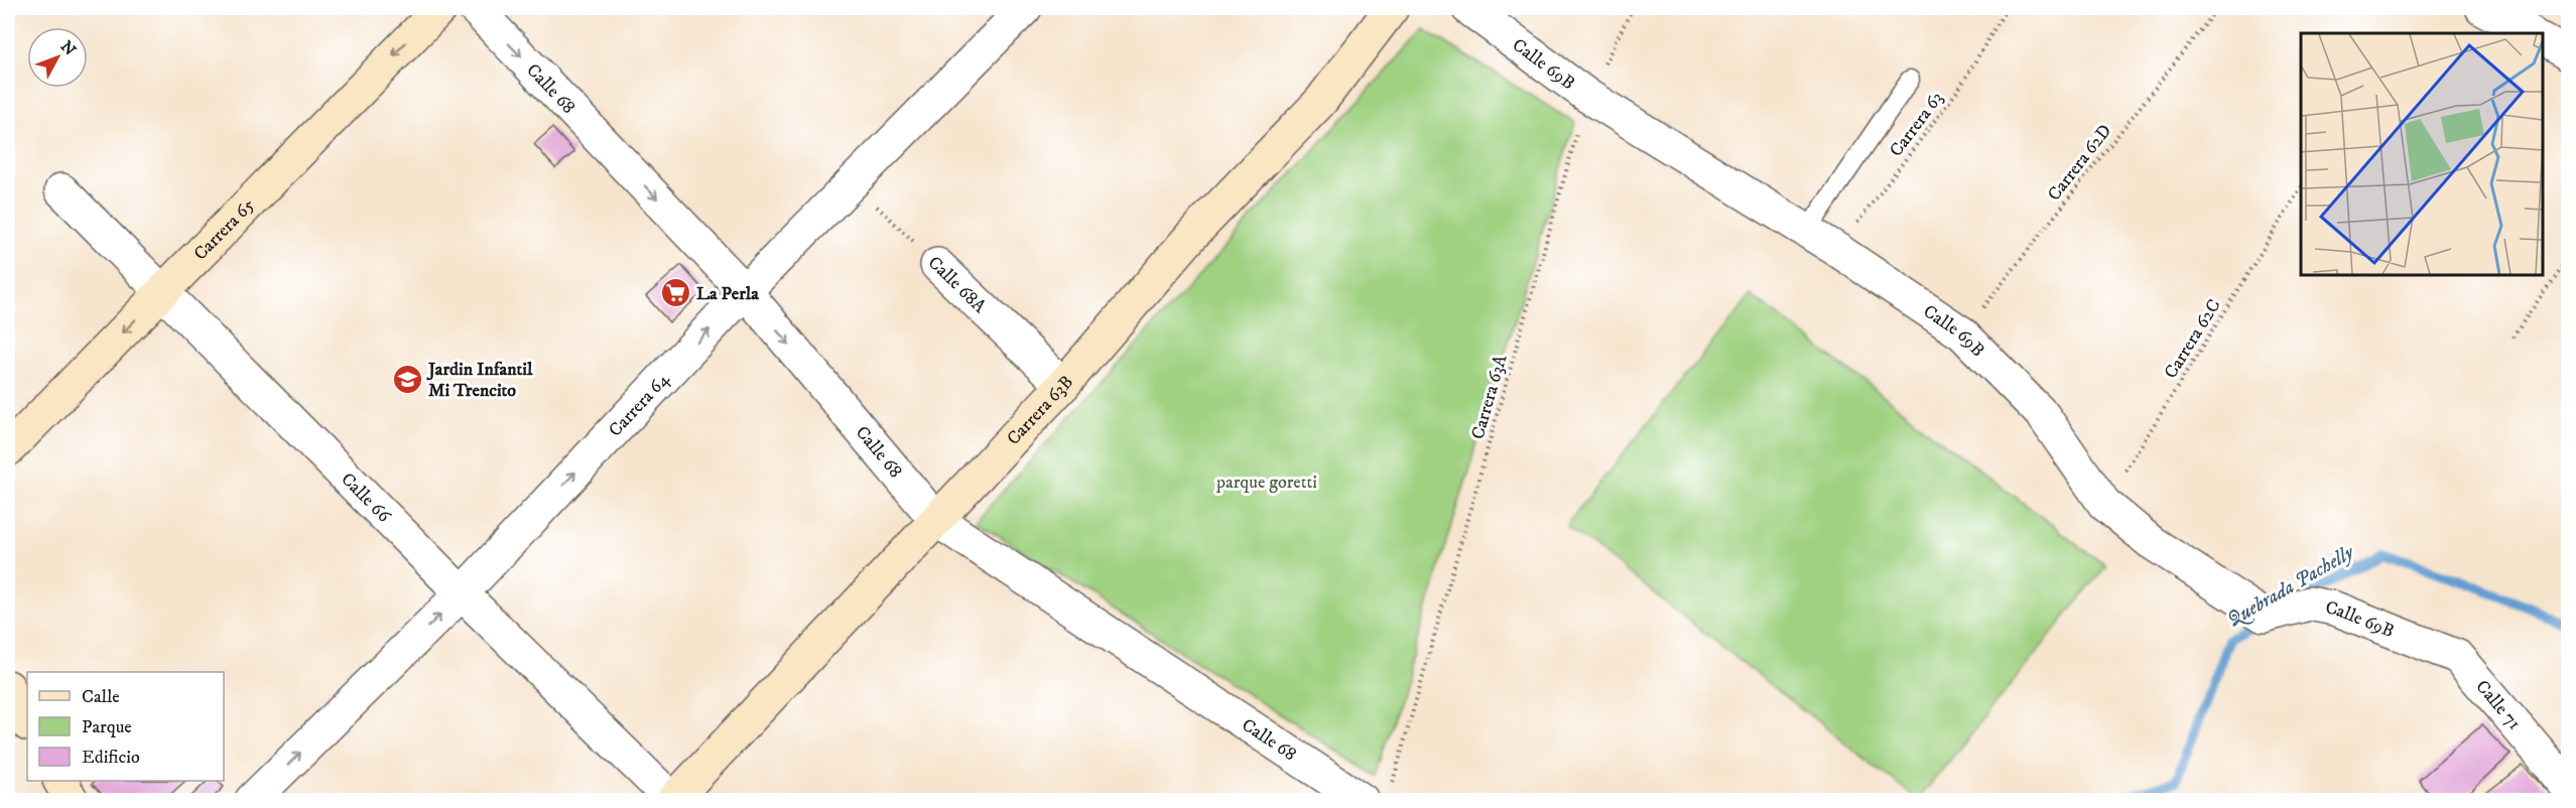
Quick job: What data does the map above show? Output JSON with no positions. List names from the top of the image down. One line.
{"streets":{"main road":["Carrera 65","Carrera 63B"],"street":["Calle 69B","Calle 68","Calle 68A","Carrera 64","Calle 66","Calle 71"],"path":["Carrera 63","Carrera 62D","Carrera 62C","Carrera 63A"]},"crossings":[["Calle 69B","Carrera 63"],["Calle 69B","Carrera 62D"],["Calle 69B","Carrera 62C"],["Calle 69B","Carrera 63A"],["Calle 69B","Calle 71"],["Calle 68","Carrera 63A"],["Calle 68","Carrera 64"],["Calle 68","Carrera 63B"],["Carrera 65","Calle 66"],["Calle 68A","Carrera 64"],["Calle 68A","Carrera 63B"],["Carrera 64","Calle 66"],["Carrera 63B","Calle 66"]],"one_way":["Calle 68","Carrera 65","Carrera 64"],"water":["Quebrada Pachelly"],"parks":["parque goretti"],"places":{"supermarket":["La Perla"],"school or university":["Jardin Infantil Mi Trencito"]},"legend":["Calle","Parque","Edificio"],"north":"top right"}
